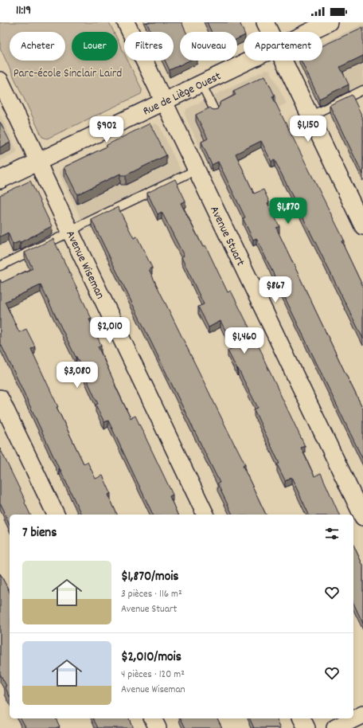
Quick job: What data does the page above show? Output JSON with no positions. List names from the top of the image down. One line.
{"streets":{"street":["Rue de Liège Ouest","Avenue Stuart","Avenue Wiseman"]},"crossings":[["Rue de Liège Ouest","Avenue Stuart"],["Rue de Liège Ouest","Avenue Wiseman"]],"parks":["Parc-école Sinclair Laird"],"page":{"status":"11:19","chip":["Acheter","Louer","Filtres","Nouveau","Appartement"],"price":["$1,150","$902","$1,870","$867","$2,010","$1,460","$3,080"],"heading":"7 biens","list":[{"name":"$1,870/mois","note":"3 pièces · 116 m² · Avenue Stuart"},{"name":"$2,010/mois","note":"4 pièces · 120 m² · Avenue Wiseman"}]}}
